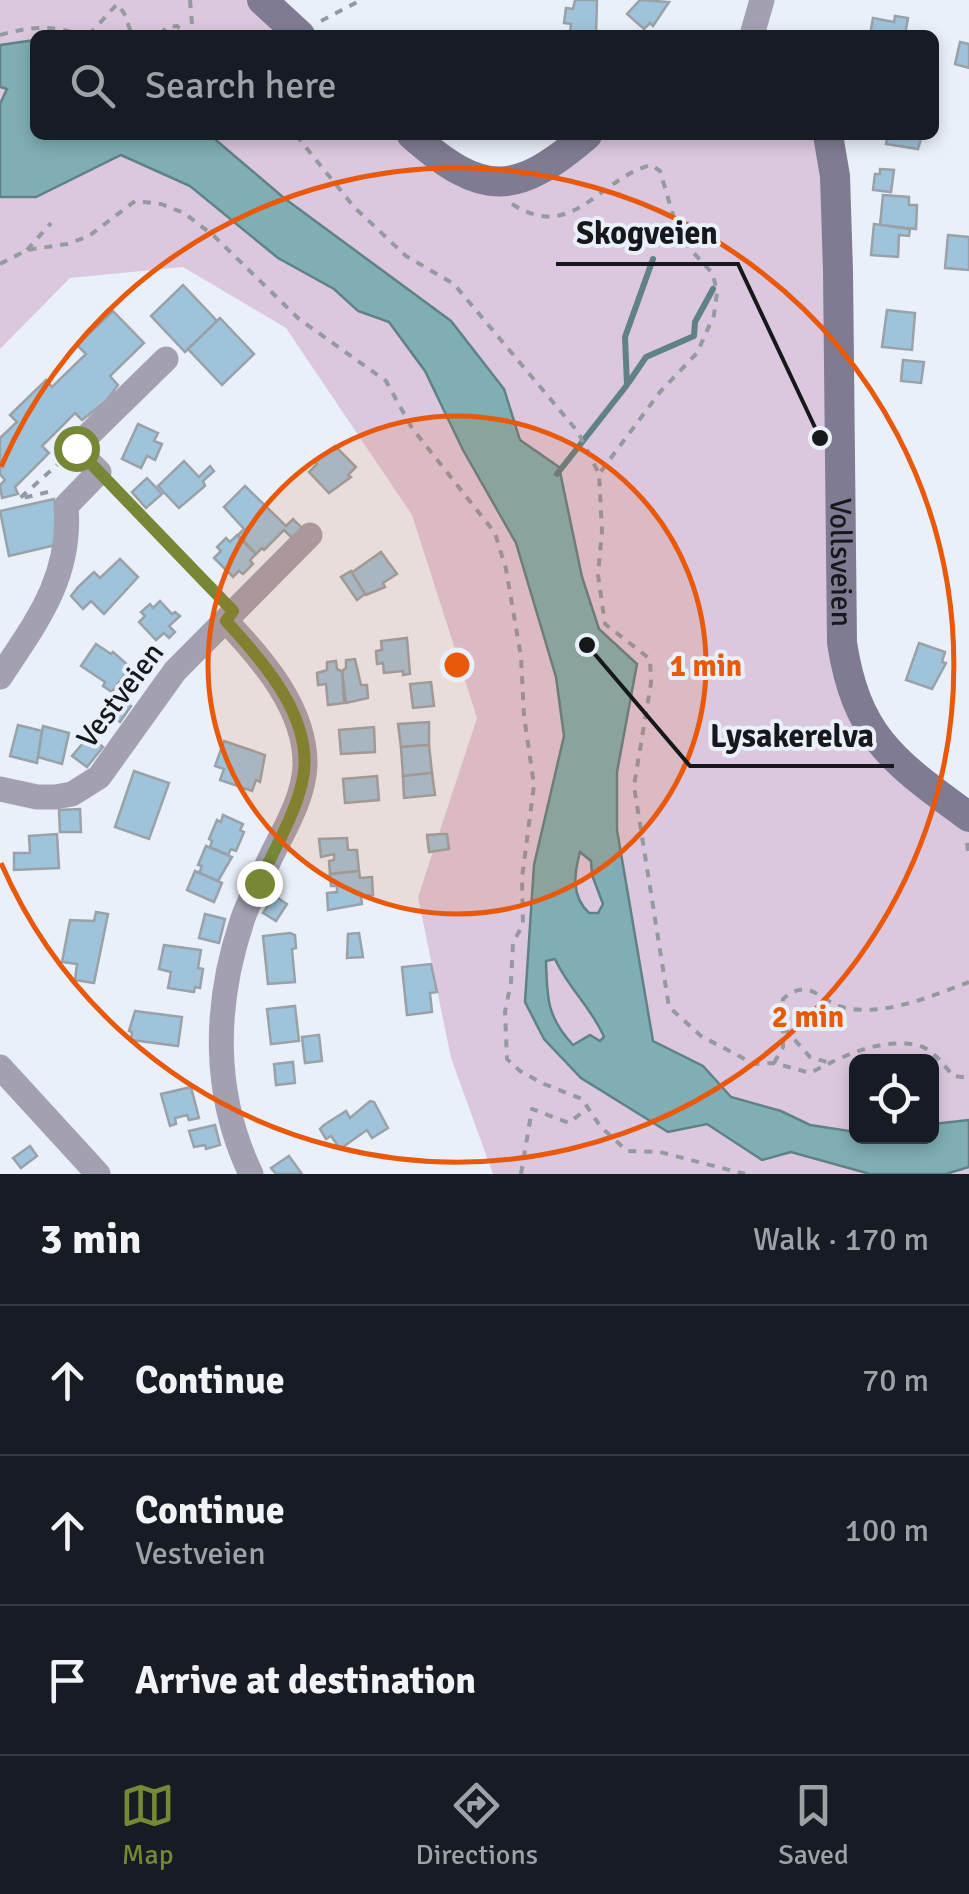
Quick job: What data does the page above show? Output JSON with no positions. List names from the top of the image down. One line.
{"streets":{"main road":["Vollsveien"],"street":["Vestveien"]},"places":["Skogveien","Lysakerelva"],"page":{"search":"Search here","heading":["3 min","Walk · 170 m"],"list":[["Continue","70 m"],["Continue","Vestveien","100 m"],"Arrive at destination"],"nav":["Map","Directions","Saved"]},"rings":["1 min","2 min"]}
